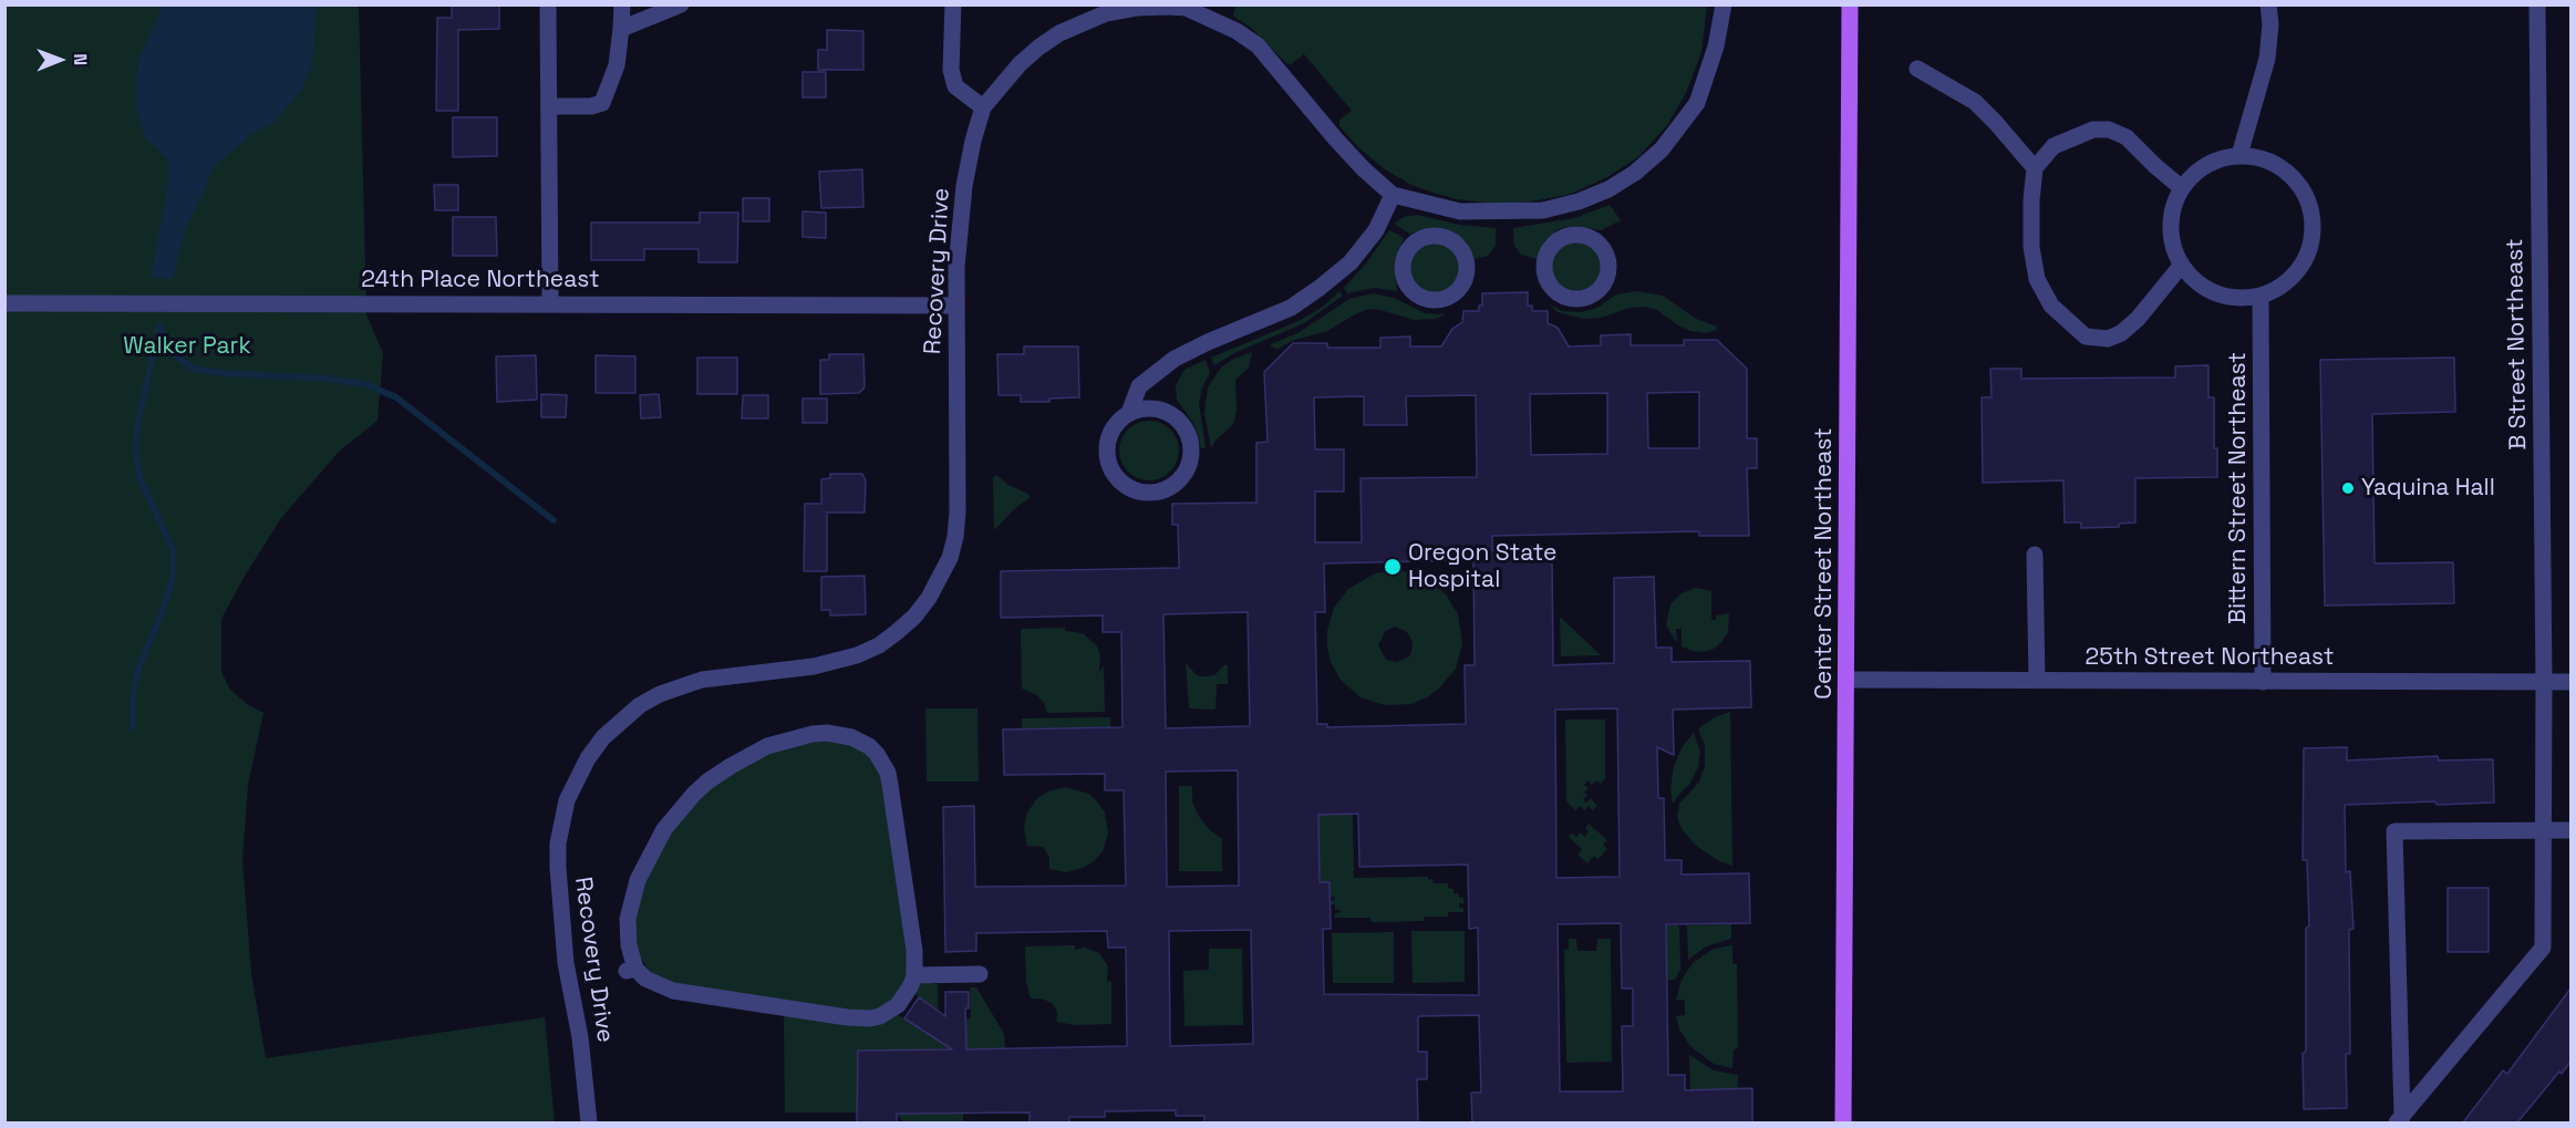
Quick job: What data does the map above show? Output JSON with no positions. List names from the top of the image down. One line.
{"streets":{"main road":["Center Street Northeast"],"street":["Recovery Drive","24th Place Northeast","B Street Northeast","Bittern Street Northeast","25th Street Northeast"]},"crossings":[["Recovery Drive","24th Place Northeast"],["B Street Northeast","25th Street Northeast"],["Bittern Street Northeast","25th Street Northeast"],["Center Street Northeast","25th Street Northeast"]],"parks":["Walker Park"],"places":["Yaquina Hall","Oregon State Hospital"],"north":"right"}
